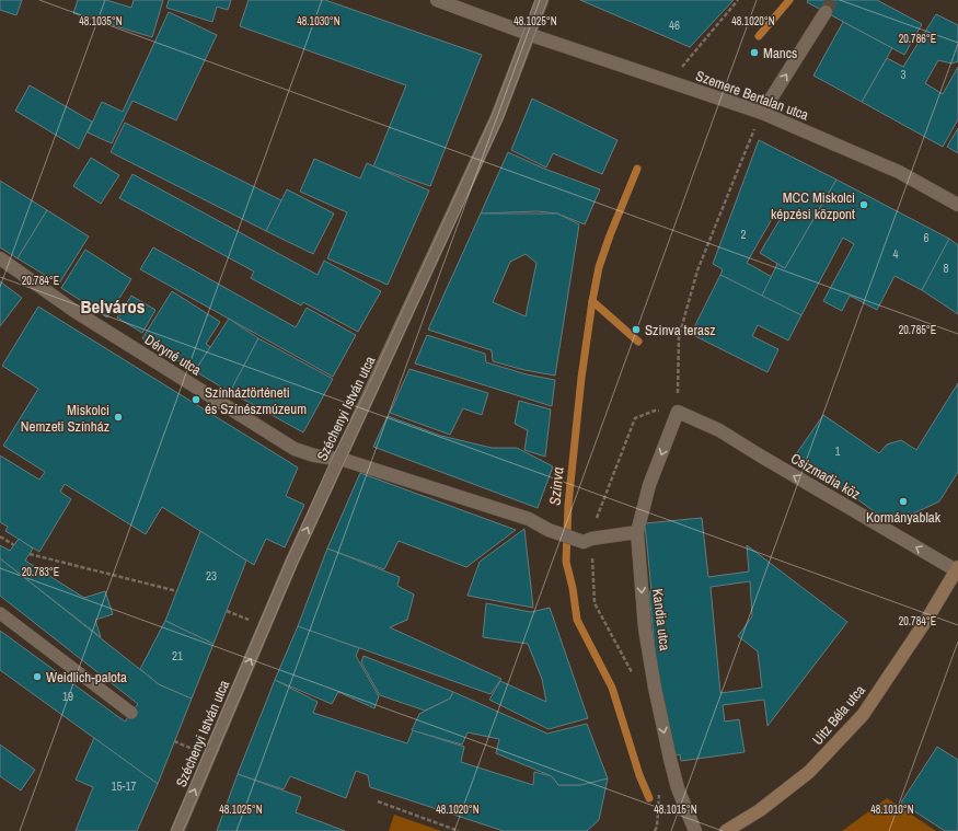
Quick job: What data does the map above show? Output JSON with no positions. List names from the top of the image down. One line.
{"streets":{"street":["Szemere Bertalan utca","Déryné utca","Széchenyi István utca","Csizmadia köz","Kandia utca","Uitz Béla utca"]},"crossings":[["Szemere Bertalan utca","Széchenyi István utca"],["Déryné utca","Széchenyi István utca"],["Déryné utca","Kandia utca"],["Csizmadia köz","Kandia utca"],["Csizmadia köz","Uitz Béla utca"]],"one_way":["Széchenyi István utca","Csizmadia köz","Kandia utca"],"districts":["Belváros"],"water":["Szinva"],"places":["Mancs","MCC Miskolci képzési központ","Szinva terasz","Színháztörténeti és Színészmúzeum","Miskolci Nemzeti Színház","Kormányablak","Weidlich-palota"],"house_numbers":["46","3","2","6","4","8","1","23","21","19","15-17"],"coordinates":["48.1035°N","48.1030°N","48.1025°N","48.1020°N","20.786°E","20.784°E","20.785°E","20.783°E","48.1015°N","48.1010°N"]}
